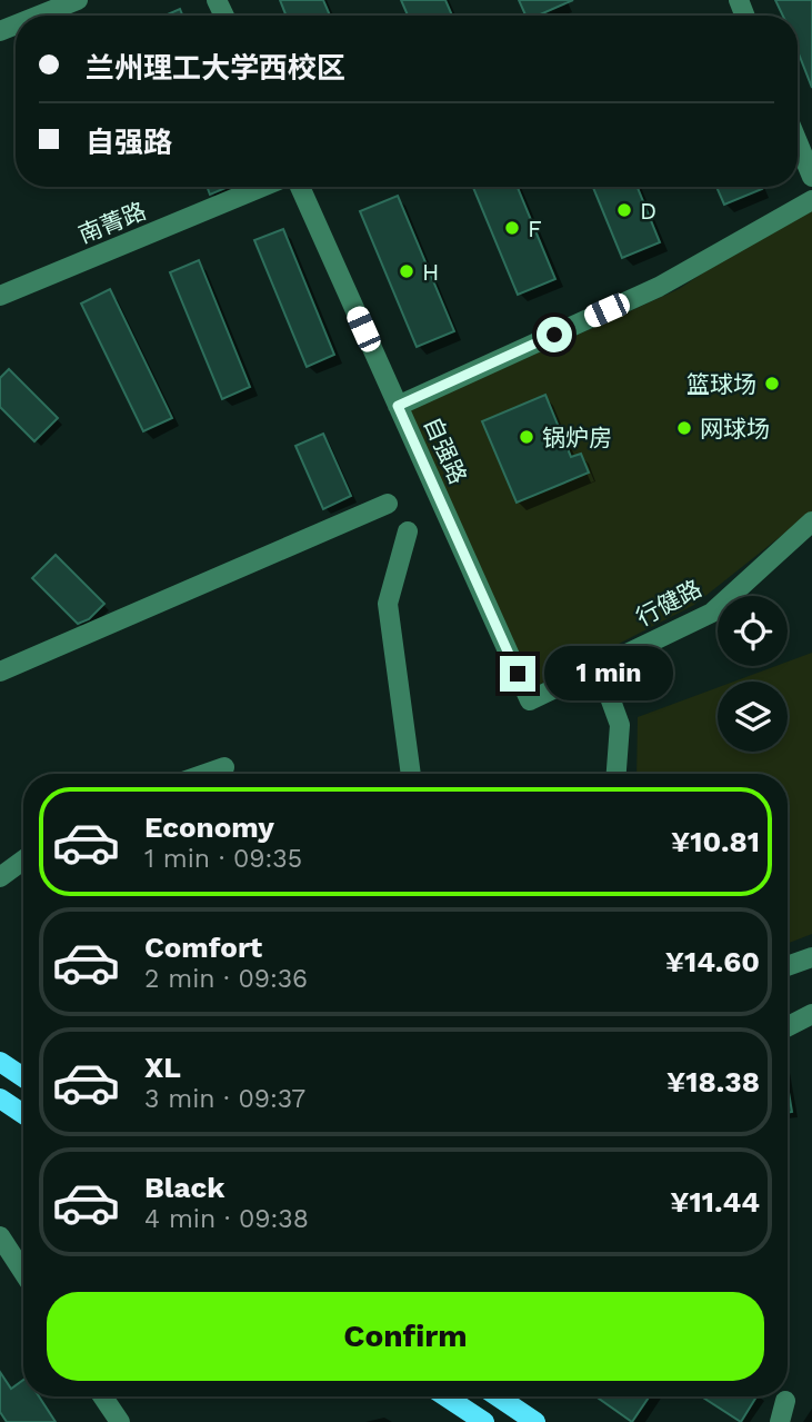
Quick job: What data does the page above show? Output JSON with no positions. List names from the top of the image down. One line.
{"streets":{"street":["南菁路","自强路","行健路"]},"crossings":[["自强路","行健路"]],"places":["D","F","H","篮球场","网球场","锅炉房"],"page":{"banner":["兰州理工大学西校区","自强路"],"bubble":"1 min","list":[{"name":"Economy","note":"1 min · 09:35","value":"¥10.81"},{"name":"Comfort","note":"2 min · 09:36","value":"¥14.60"},{"name":"XL","note":"3 min · 09:37","value":"¥18.38"},{"name":"Black","note":"4 min · 09:38","value":"¥11.44"}],"buttons":"Confirm"}}
